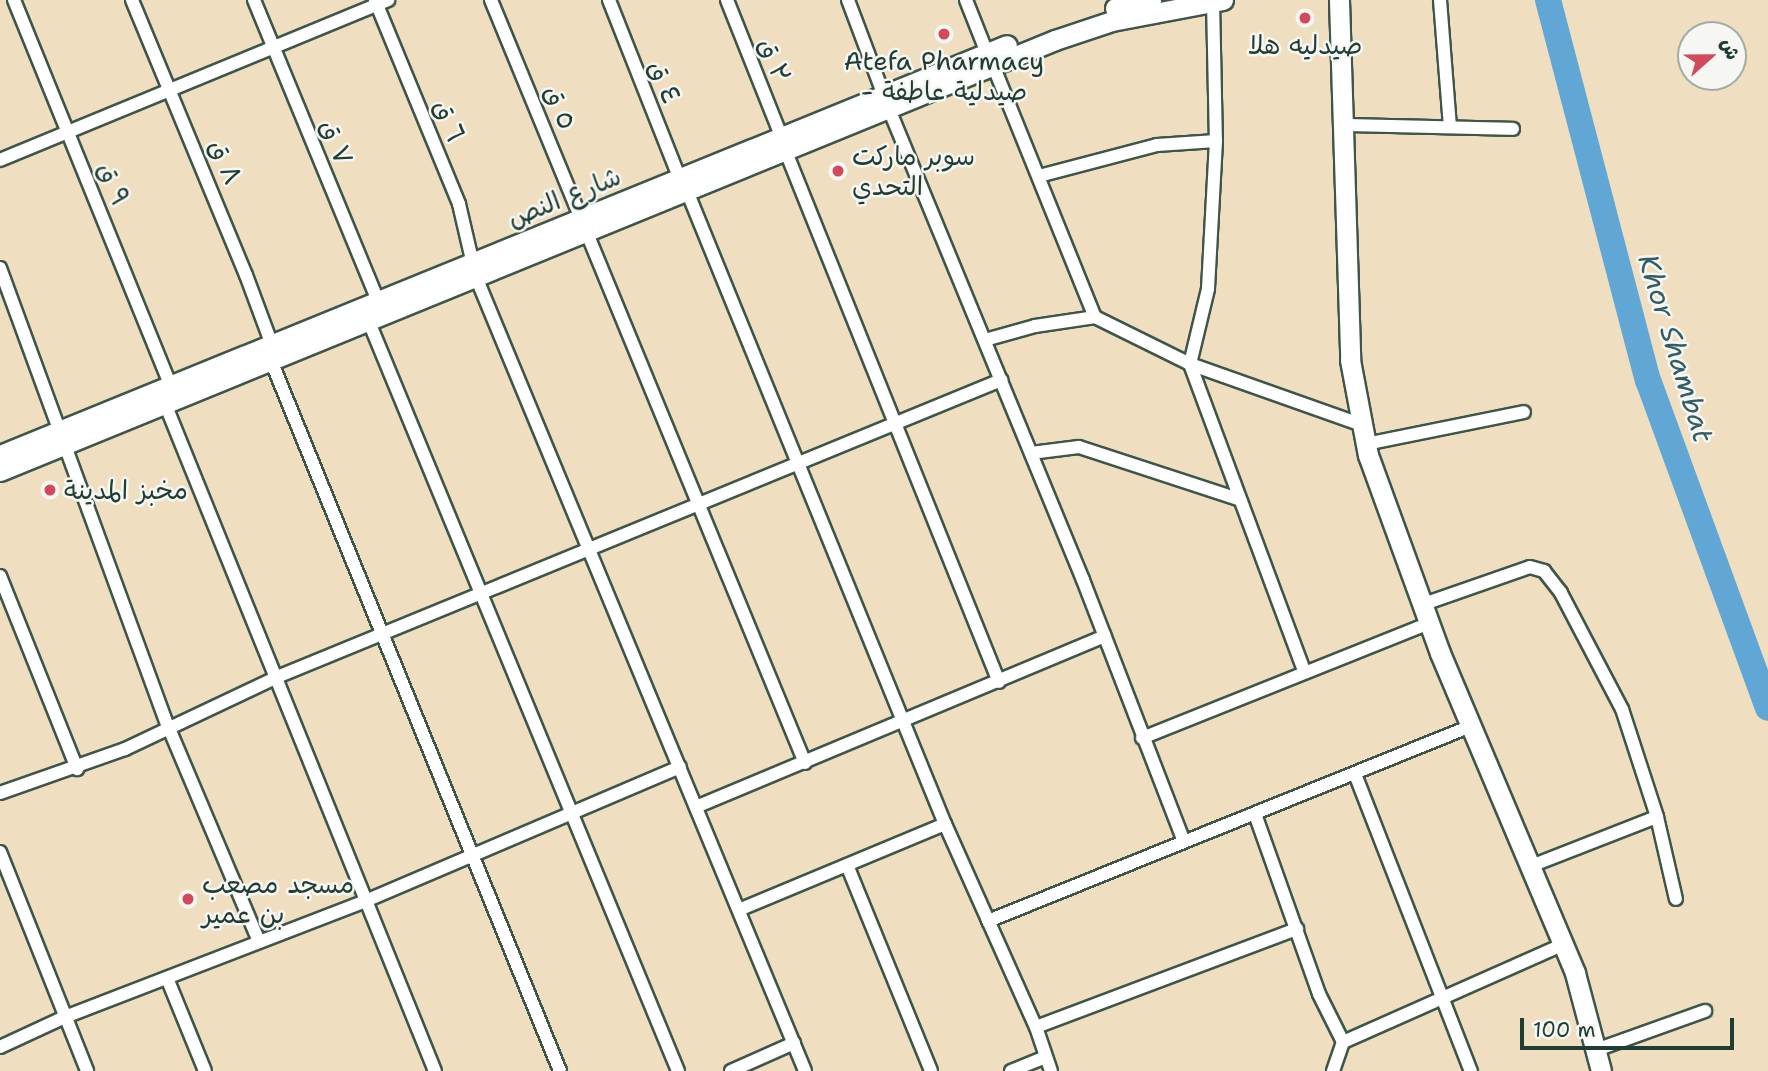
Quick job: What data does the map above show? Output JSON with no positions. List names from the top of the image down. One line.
{"streets":{"main road":["شارع النص"],"street":["٣ ق","٤ ق","٥ ق","٦ ق","٧ ق","٨ ق","٩ ق"]},"crossings":[["٣ ق","شارع النص"],["٤ ق","شارع النص"],["٥ ق","شارع النص"],["٦ ق","شارع النص"],["٧ ق","شارع النص"],["٨ ق","شارع النص"],["٩ ق","شارع النص"]],"water":["Khor Shambat"],"places":["صيدليه هلا","Atefa Pharmacy - صيدلية عاطفة","سوبر ماركت التحدي","مخبز المدينة","مسجد مصعب بن عمير"],"scale_bar":"100 m","north":"right"}
